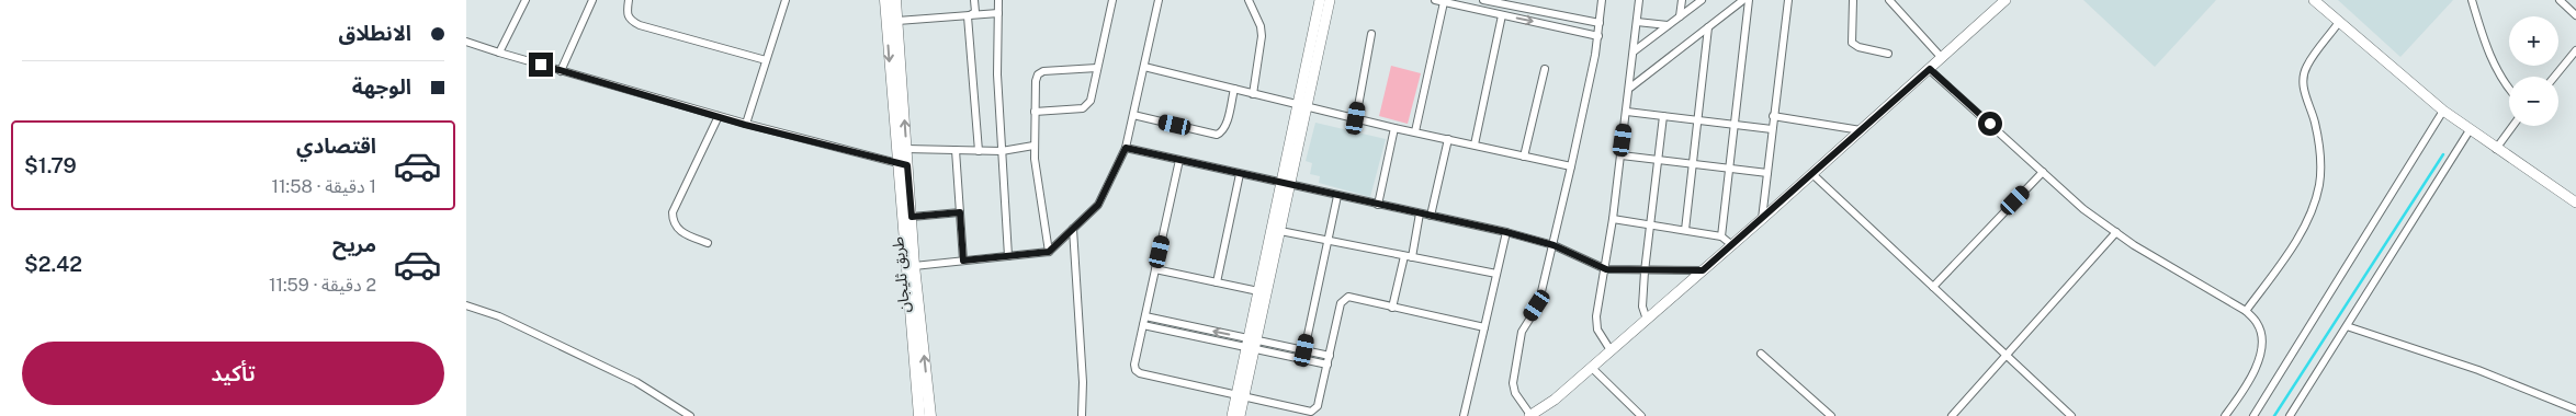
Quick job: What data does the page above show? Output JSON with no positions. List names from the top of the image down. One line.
{"streets":{"main road":["طريق ثليجان"]},"page":{"banner":["الانطلاق","الوجهة"],"map_buttons":["+","−"],"list":[{"name":"اقتصادي","note":"1 دقيقة · 11:58","value":"$1.79"},{"name":"مريح","note":"2 دقيقة · 11:59","value":"$2.42"}],"buttons":"تأكيد"}}
